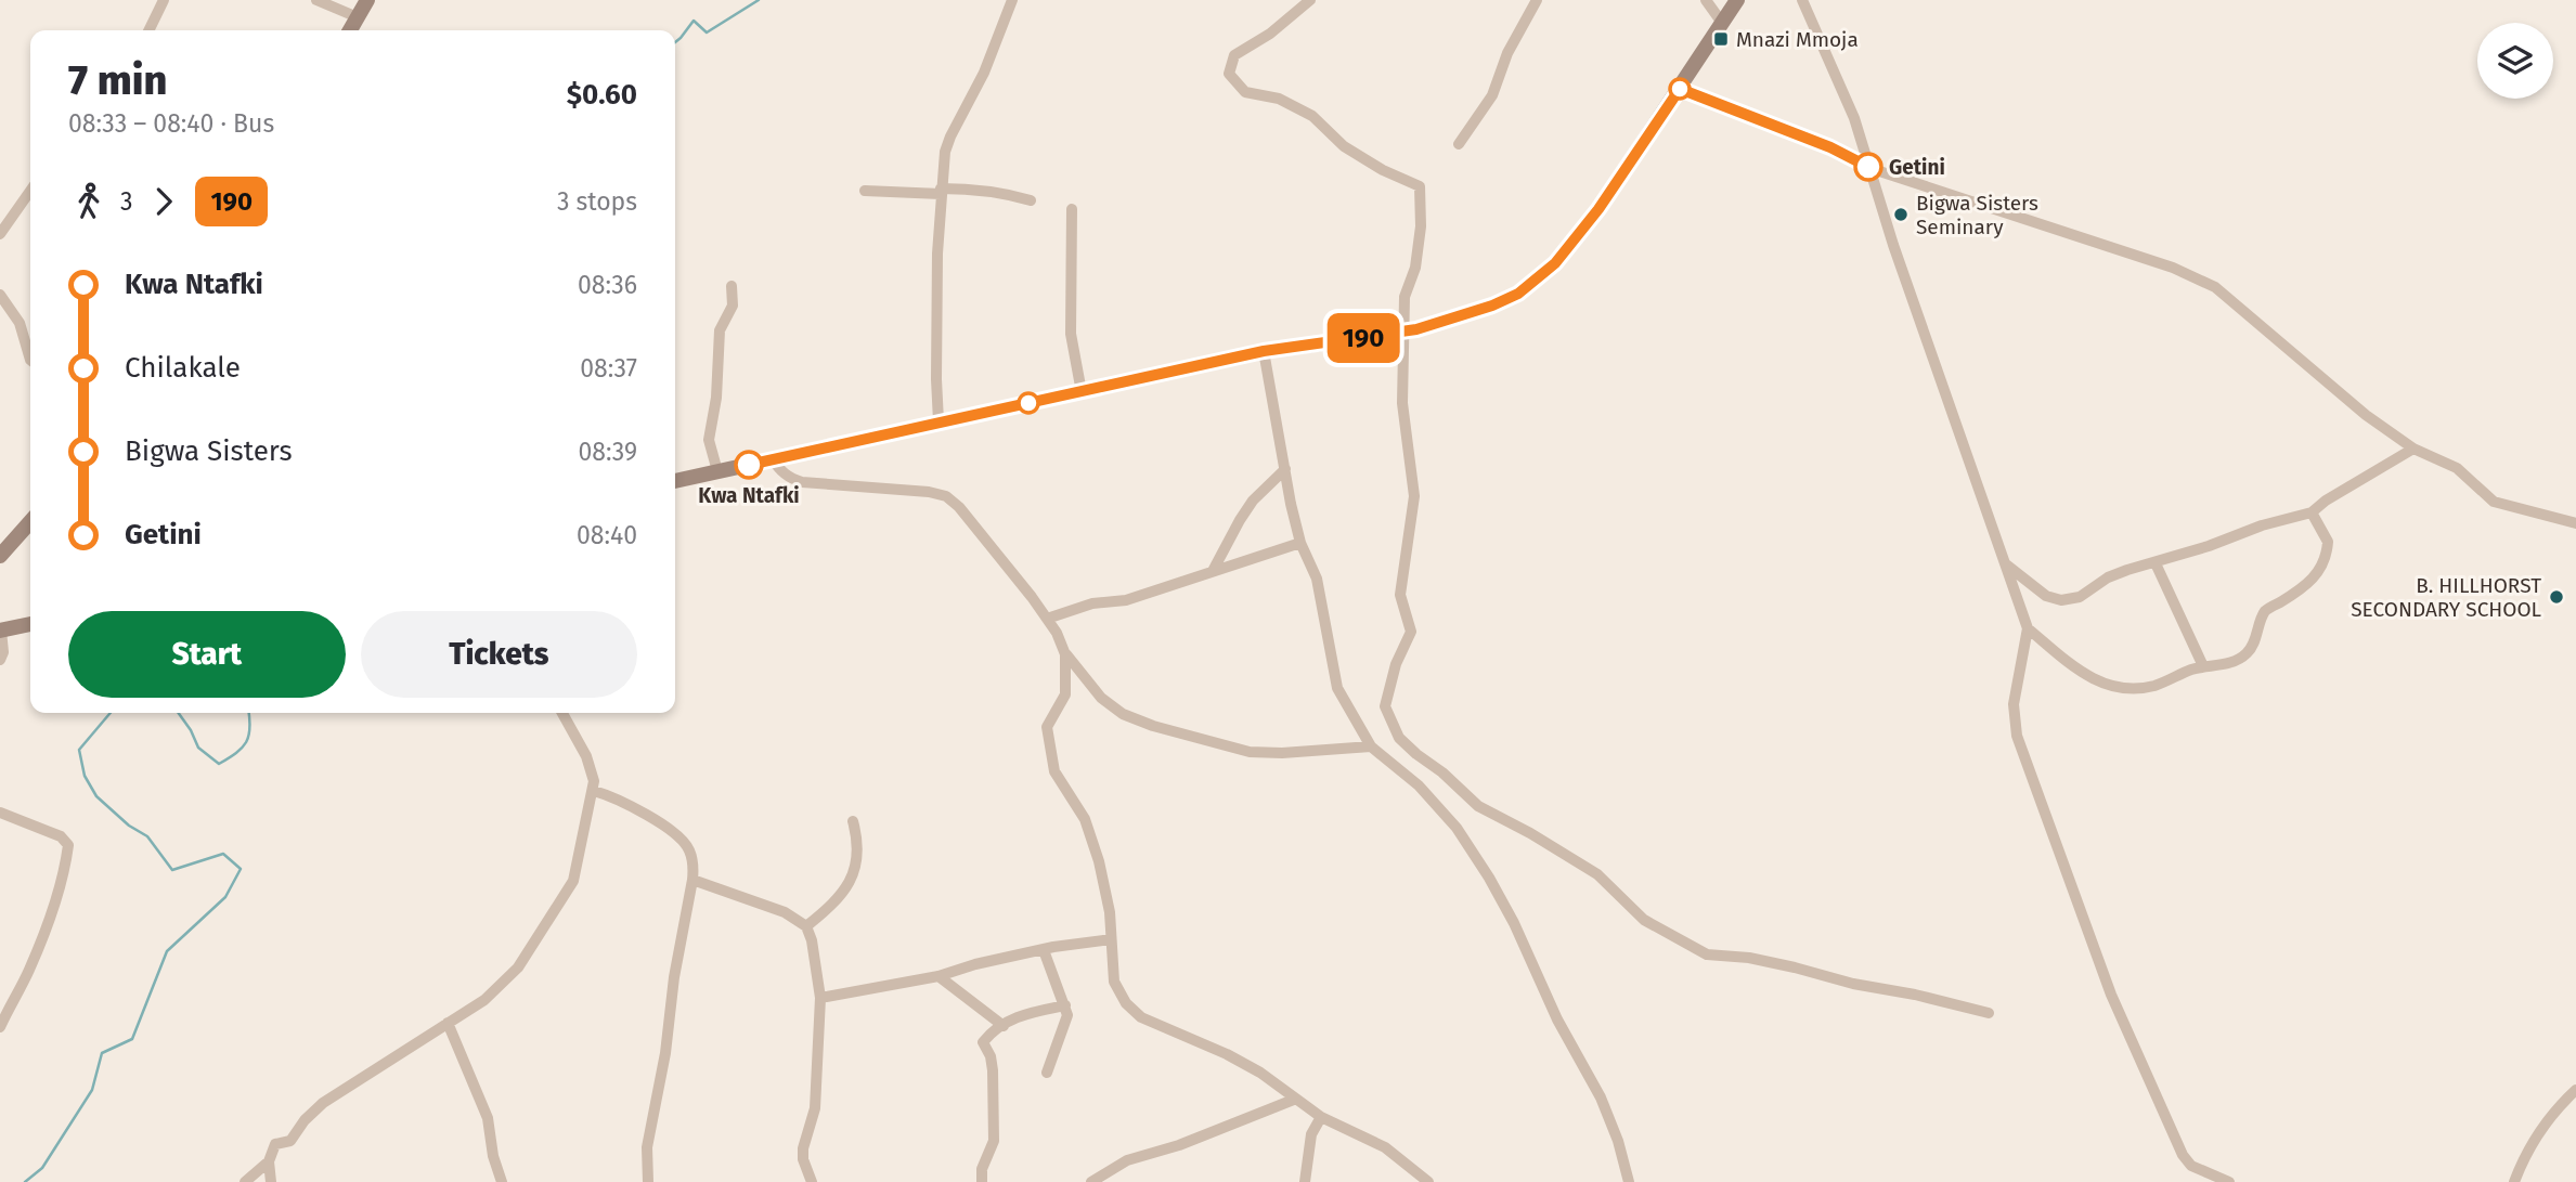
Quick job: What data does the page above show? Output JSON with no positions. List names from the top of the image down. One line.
{"places":{"transit":["Mnazi Mmoja"],"other":["Getini","Bigwa Sisters Seminary","Kwa Ntafki","B. HILLHORST SECONDARY SCHOOL"]},"lines":["bus line 190"],"page":{"on_map":"190","heading":["7 min","08:33 – 08:40 · Bus","$0.60"],"legs":["3","190","3 stops"],"list":[{"name":"Kwa Ntafki","value":"08:36"},{"name":"Chilakale","value":"08:37"},{"name":"Bigwa Sisters","value":"08:39"},{"name":"Getini","value":"08:40"}],"buttons":["Start","Tickets"]}}
